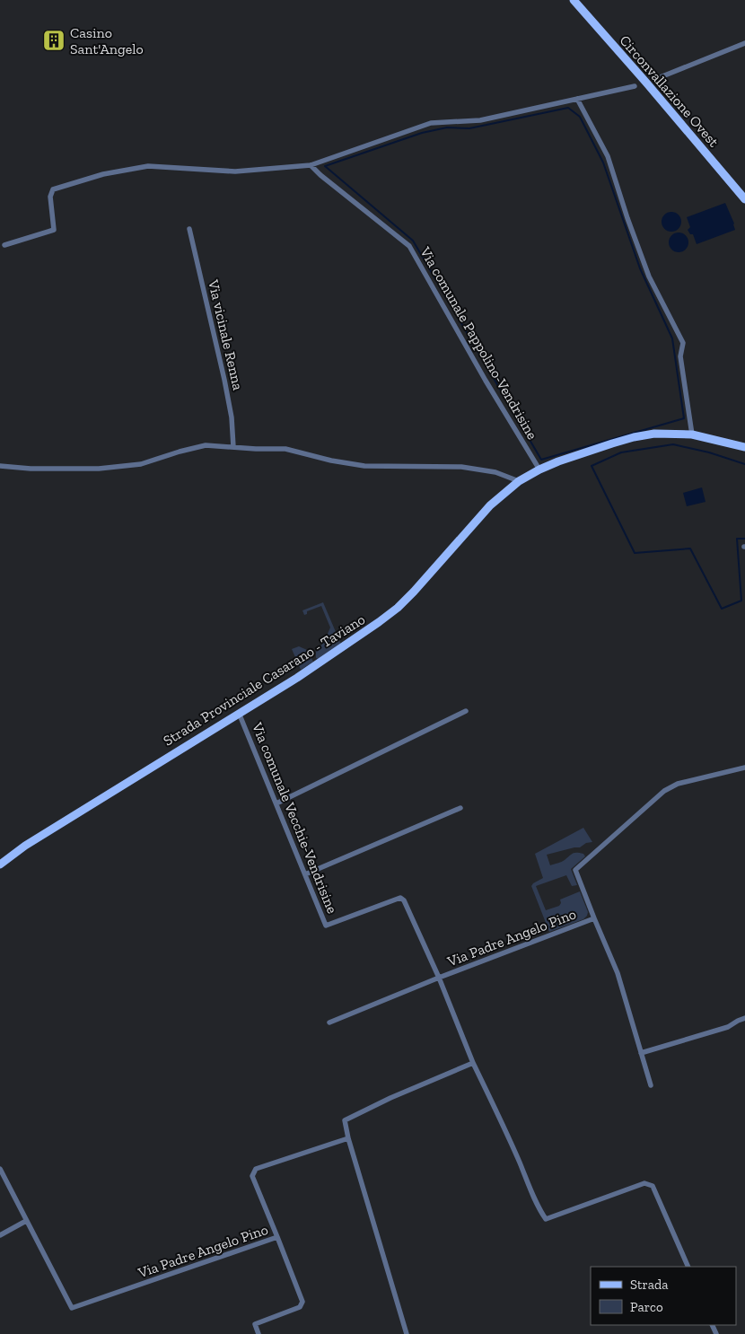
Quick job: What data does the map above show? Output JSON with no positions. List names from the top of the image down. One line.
{"streets":{"main road":["Circonvallazione Ovest","Strada Provinciale Casarano - Taviano"],"street":["Via vicinale Renna","Via comunale Pappolino-Vendrisine","Via comunale Vecchie-Vendrisine","Via Padre Angelo Pino"]},"crossings":[["Via comunale Pappolino-Vendrisine","Strada Provinciale Casarano - Taviano"],["Strada Provinciale Casarano - Taviano","Via comunale Vecchie-Vendrisine"],["Via comunale Vecchie-Vendrisine","Via Padre Angelo Pino"]],"places":{"building":["Casino Sant'Angelo"]},"legend":["Strada","Parco"]}
